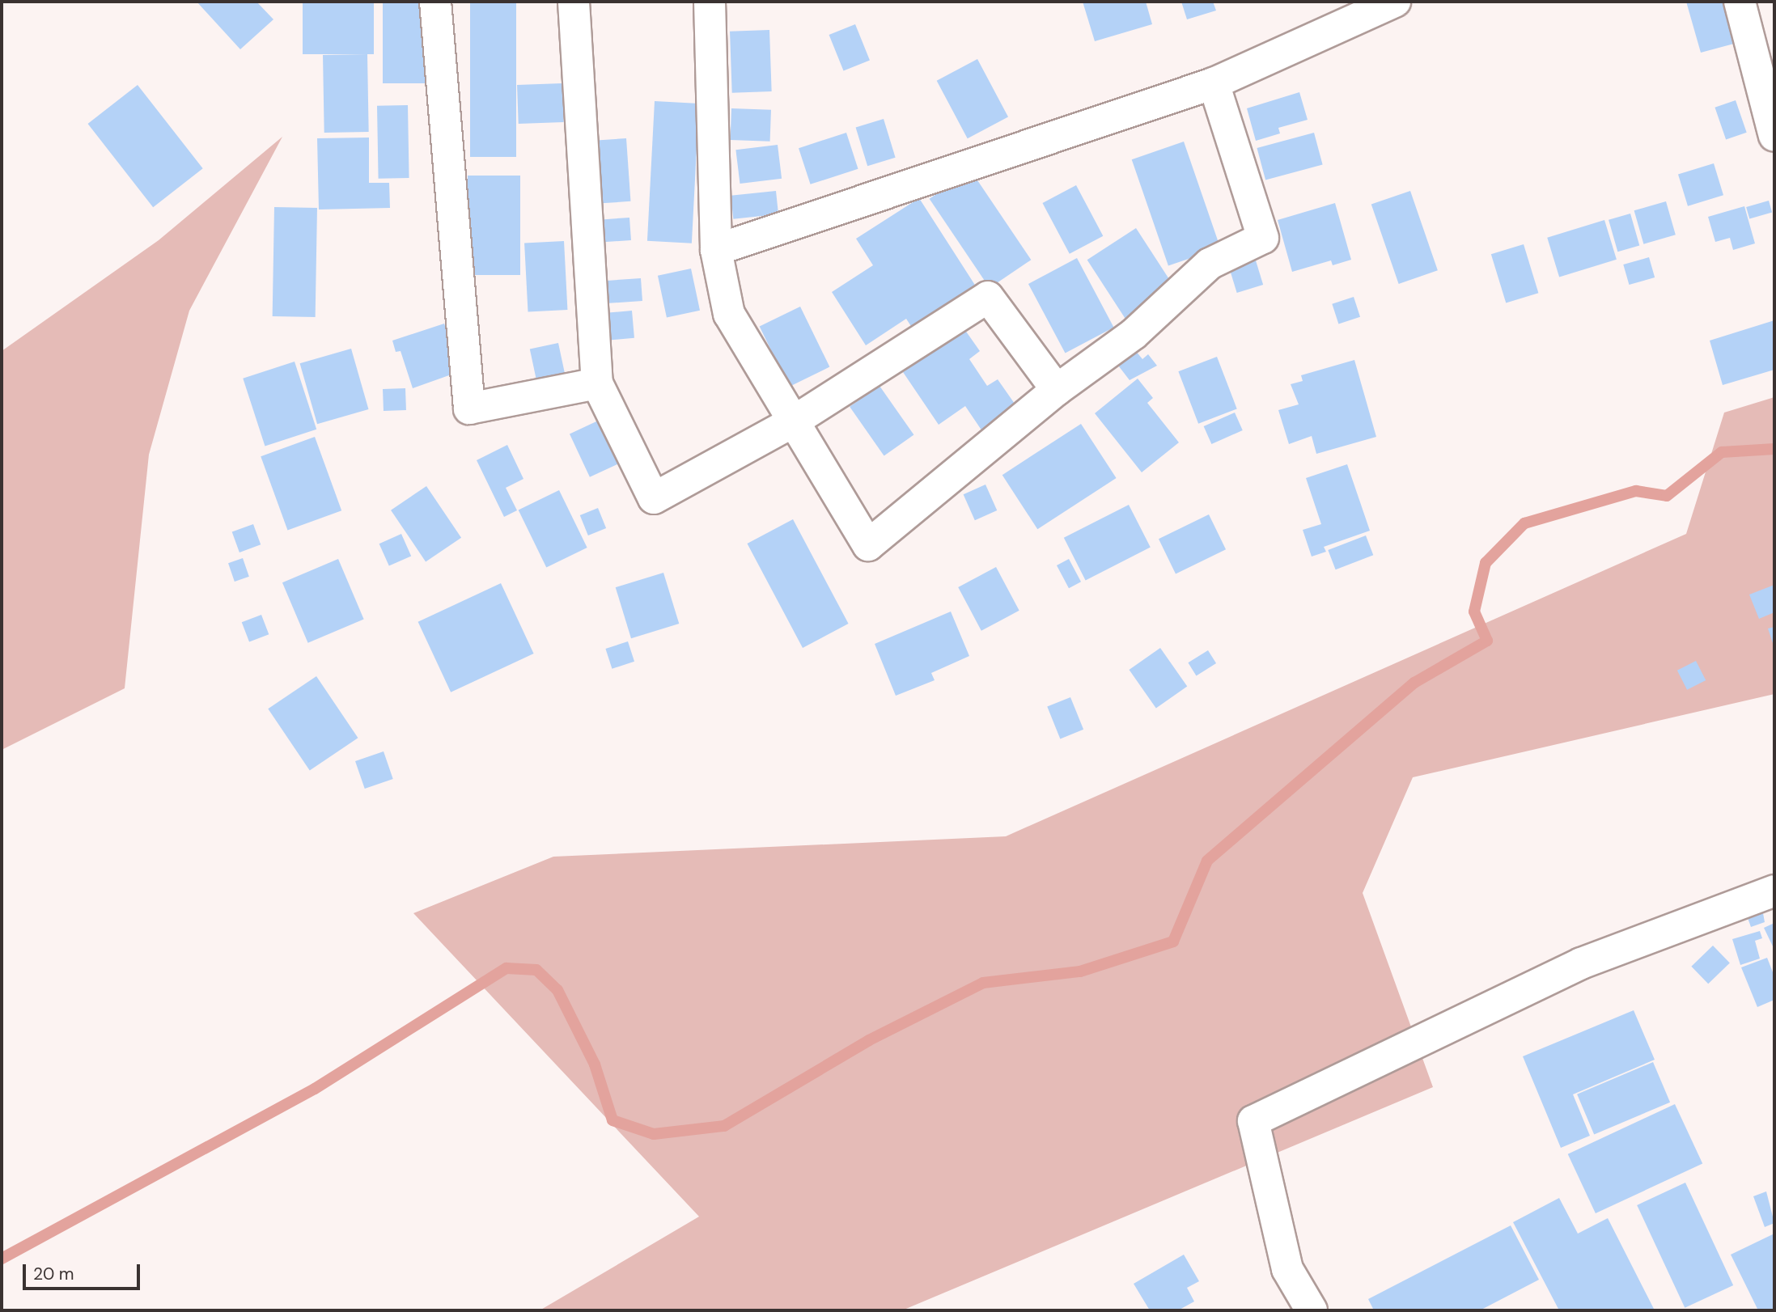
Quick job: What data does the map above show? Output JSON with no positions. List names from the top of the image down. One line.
{"scale_bar":"20 m"}
